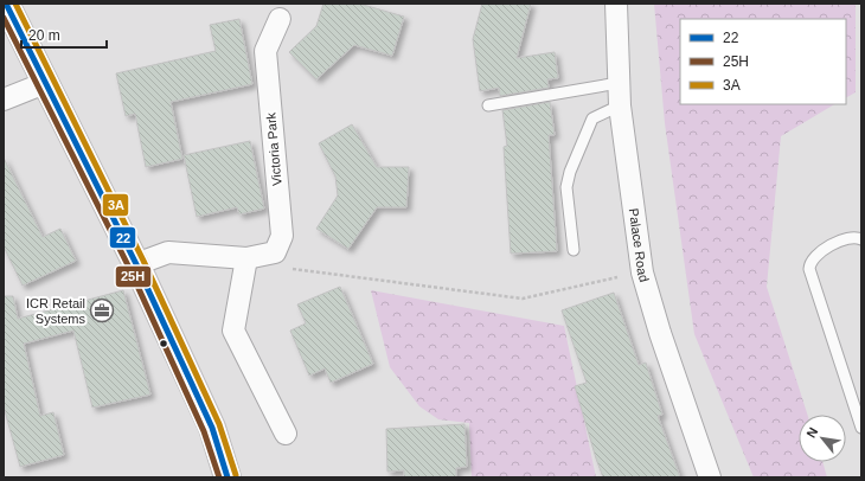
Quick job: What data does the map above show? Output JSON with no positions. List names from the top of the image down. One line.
{"streets":{"street":["Victoria Park","Palace Road"]},"places":{"office":["ICR Retail Systems"]},"lines":["transit line 22","transit line 3A","transit line 25H"],"legend":["22","25H","3A"],"scale_bar":"20 m","north":"top left"}
